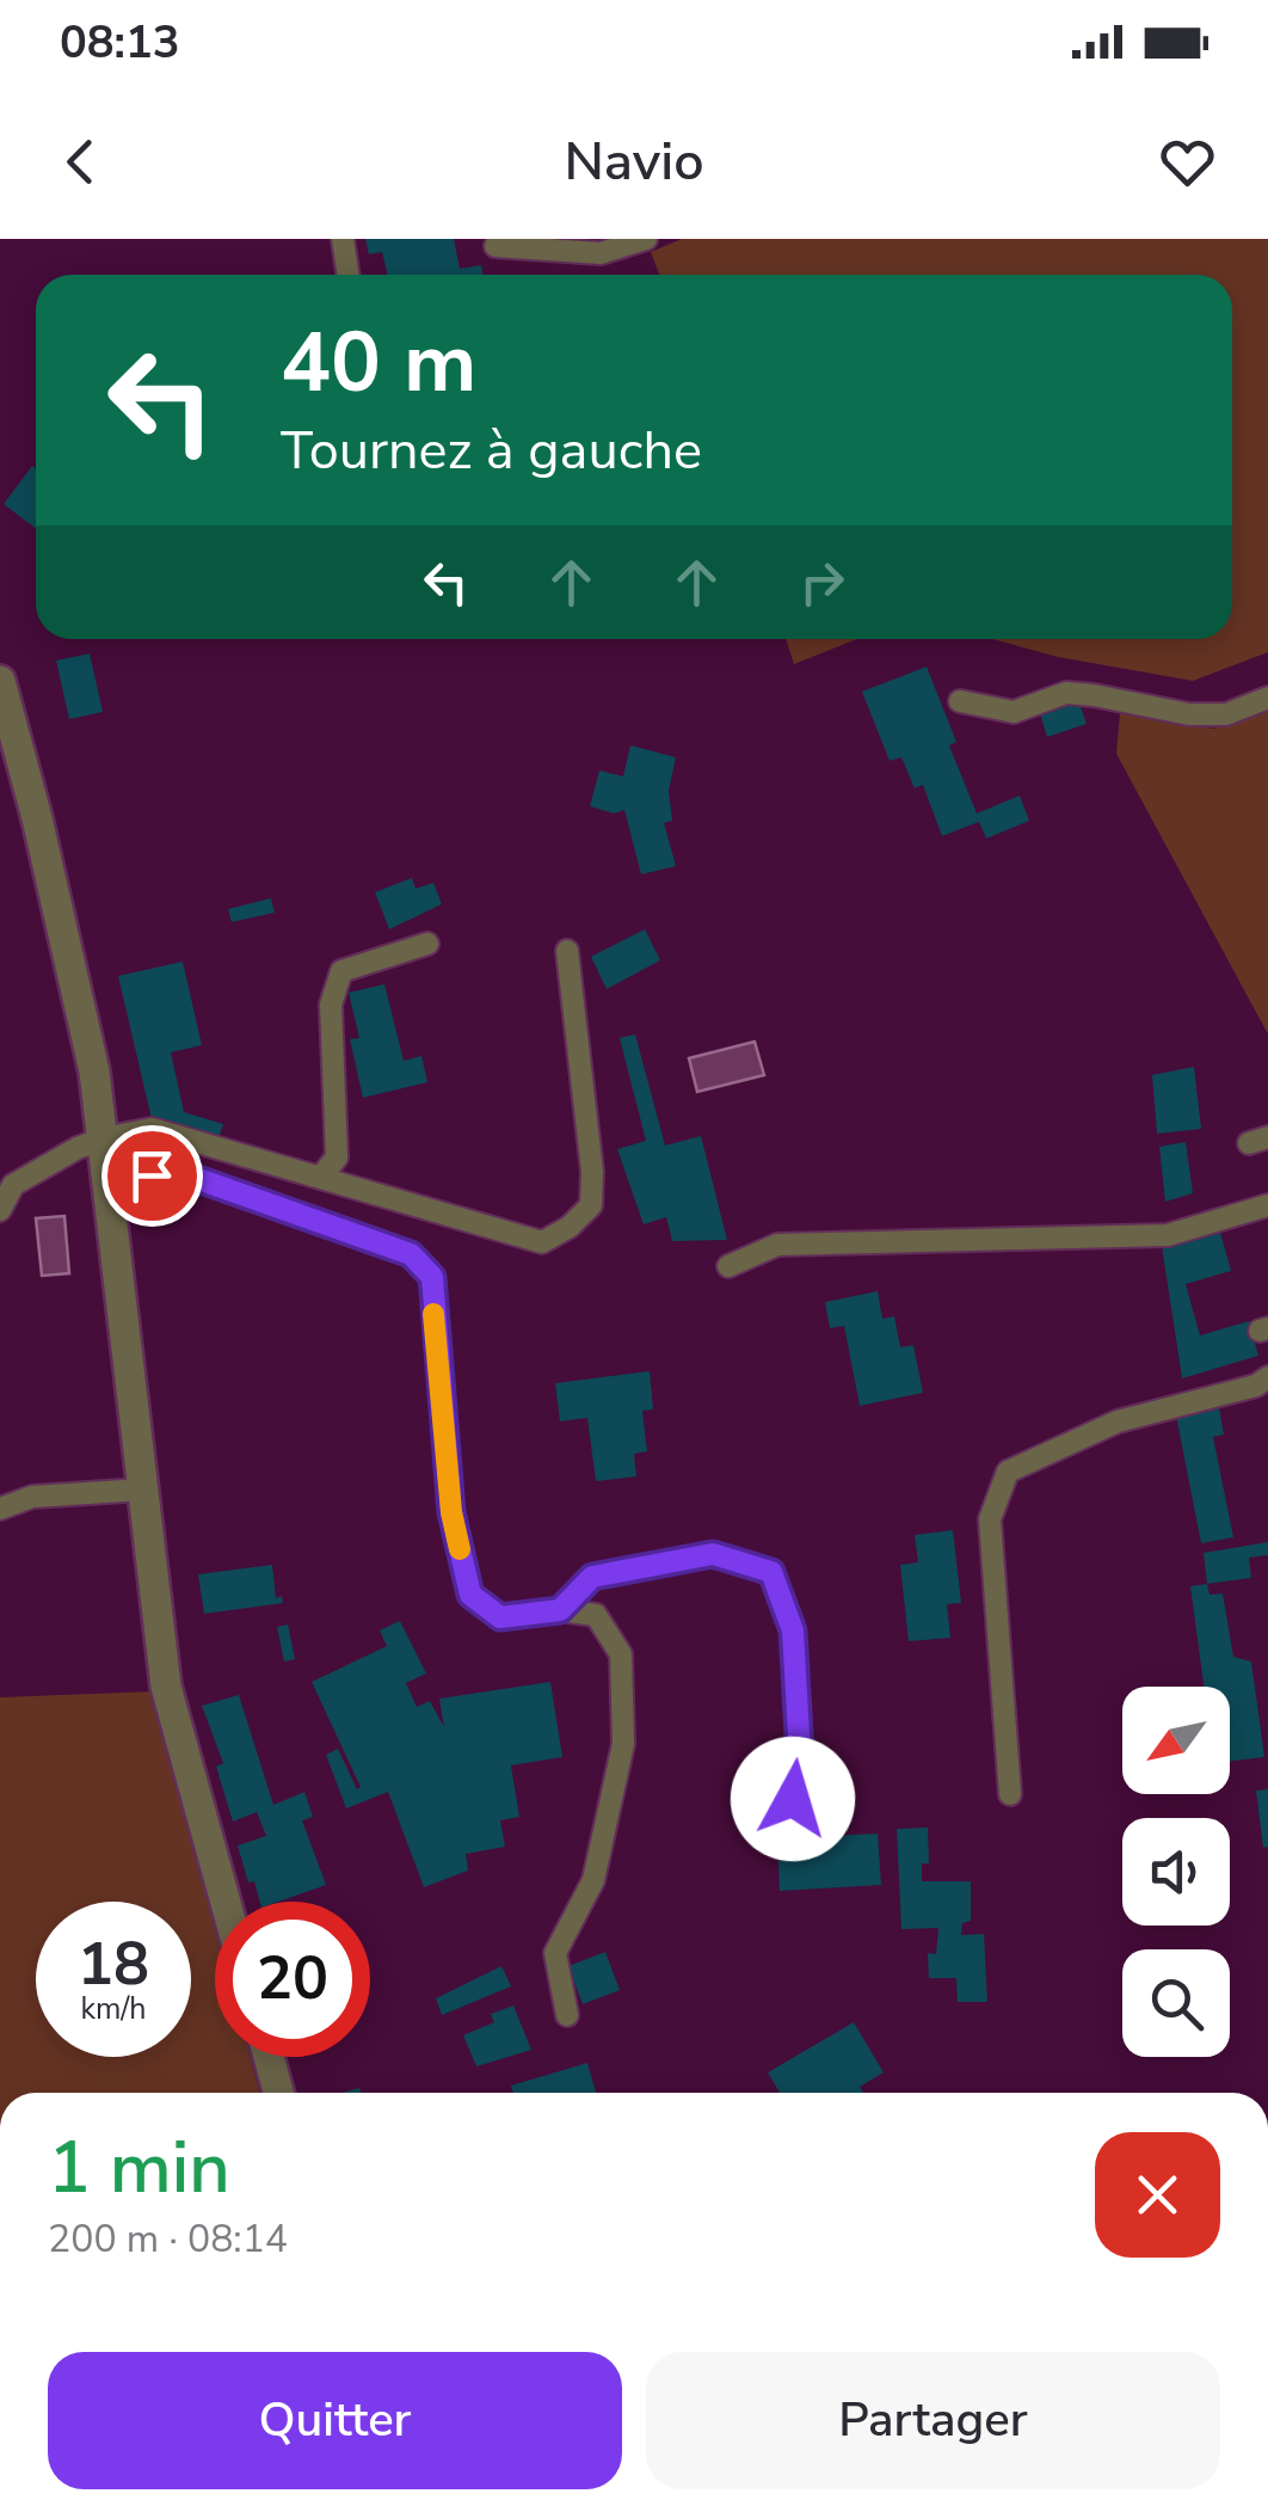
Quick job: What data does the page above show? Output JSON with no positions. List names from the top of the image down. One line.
{"north":"bottom left","page":{"status":"08:13","header":"Navio","turn":["40 m","Tournez à gauche"],"speed":"18 km/h","limit":"20","heading":["1 min","200 m · 08:14"],"buttons":["Quitter","Partager"]}}
